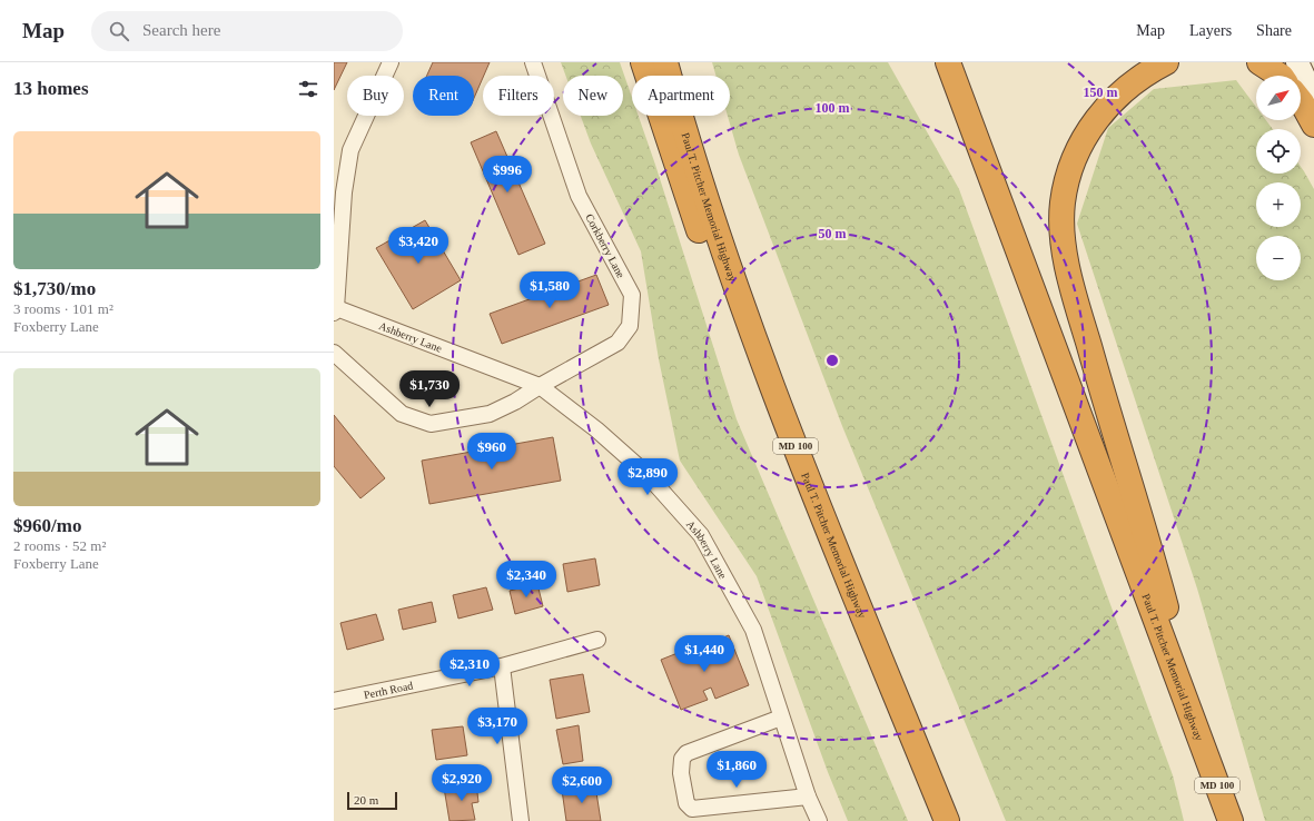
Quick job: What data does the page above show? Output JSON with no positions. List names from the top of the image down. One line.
{"streets":{"highway":["Paul T. Pitcher Memorial Highway","MD 100"],"street":["Corkberry Lane","Ashberry Lane","Perth Road"]},"crossings":[["Corkberry Lane","Ashberry Lane"]],"scale_bar":"20 m","north":"top right","page":{"header":"Map","search":"Search here","nav":["Map","Layers","Share"],"heading":"13 homes","map_buttons":["+","−"],"chip":["Buy","Rent","Filters","New","Apartment"],"list":[{"name":"$1,730/mo","note":"3 rooms · 101 m² · Foxberry Lane"},{"name":"$960/mo","note":"2 rooms · 52 m² · Foxberry Lane"}],"price":["$996","$3,420","$1,580","$1,730","$960","$2,890","$2,340","$1,440","$2,310","$3,170","$1,860","$2,920","$2,600"],"scale":"20 m"},"rings":["150 m","100 m","50 m"]}
